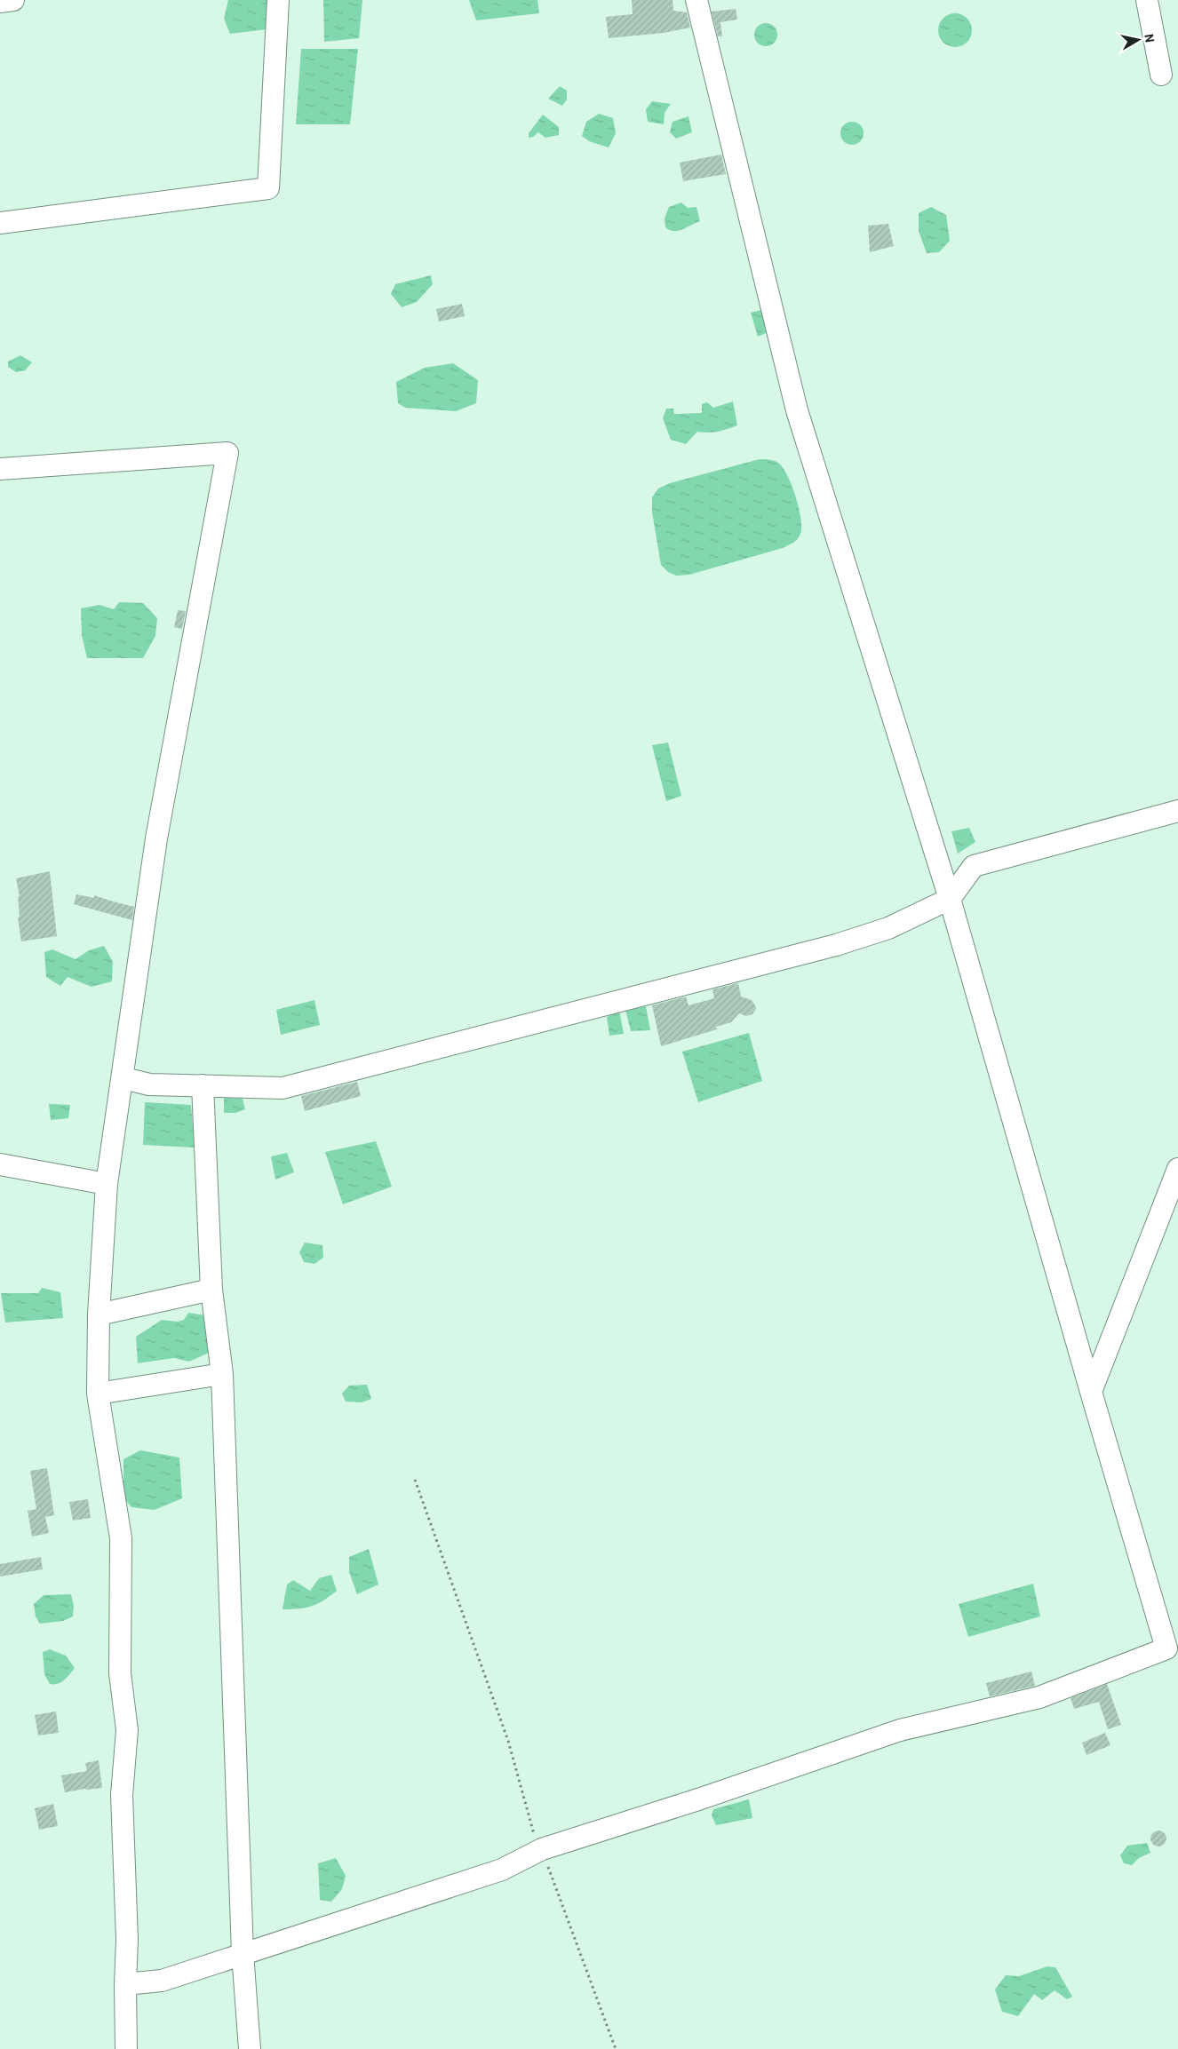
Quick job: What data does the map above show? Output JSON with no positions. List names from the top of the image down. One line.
{"north":"right"}
